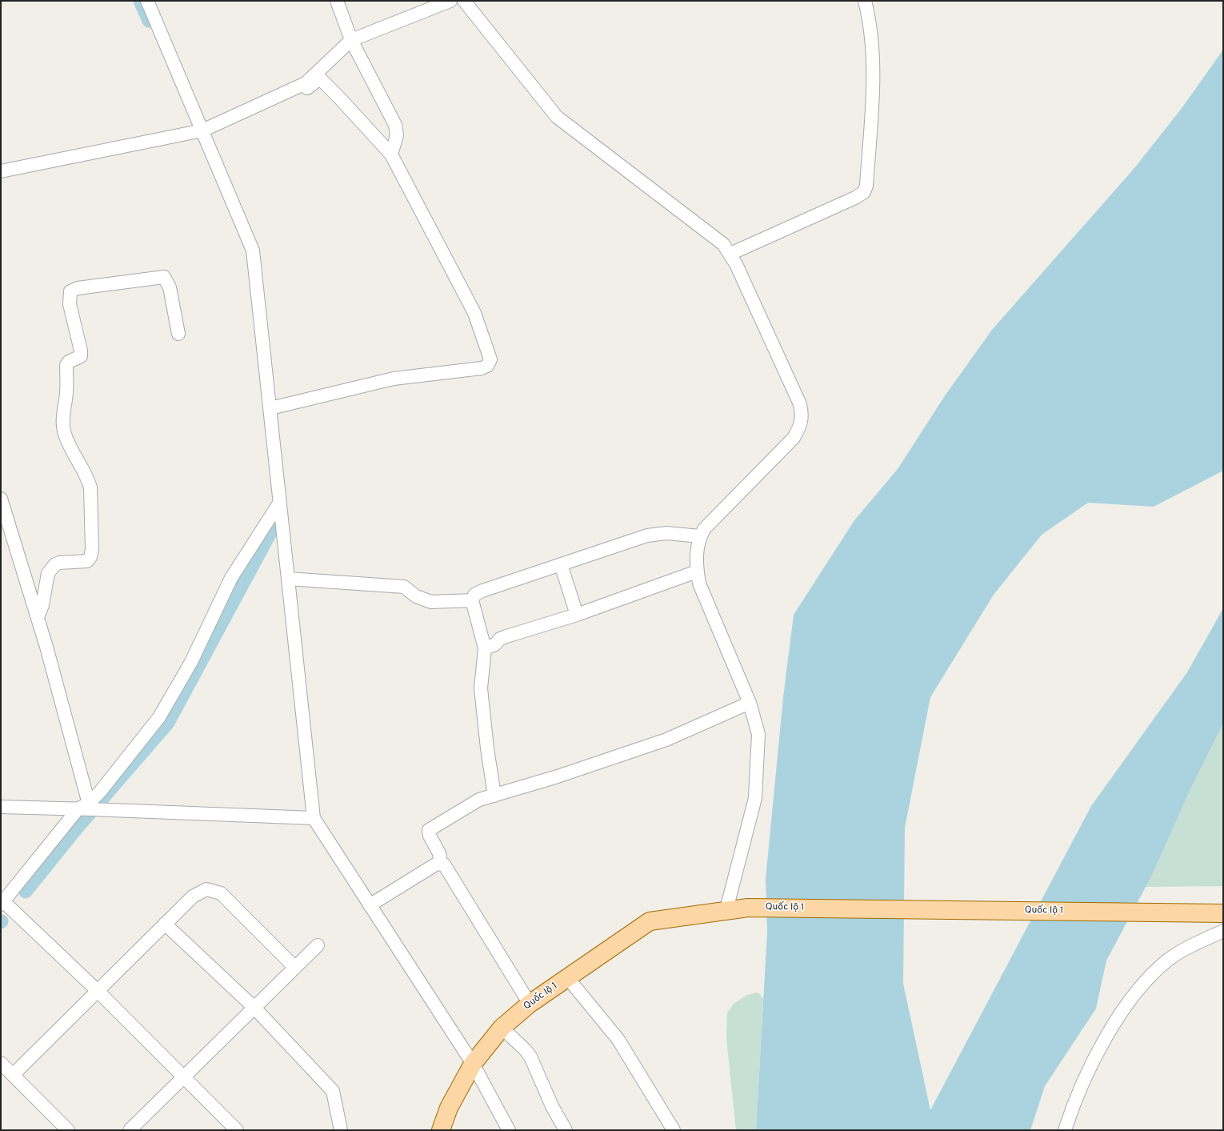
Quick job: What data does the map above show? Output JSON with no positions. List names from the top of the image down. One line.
{"streets":{"main road":["Quốc lộ 1"]}}
